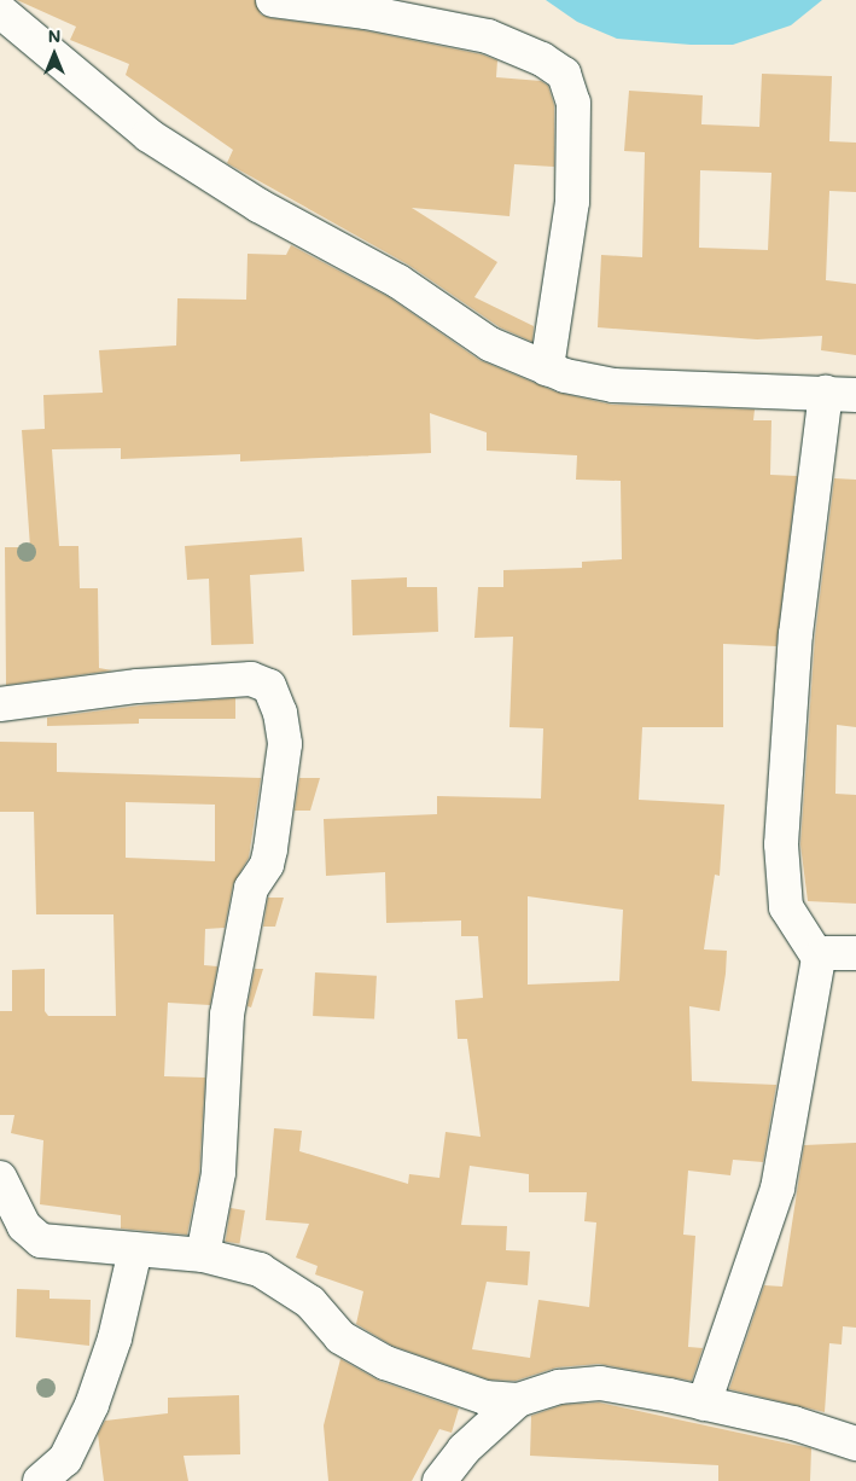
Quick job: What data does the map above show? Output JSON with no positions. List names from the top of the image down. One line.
{"north":"top"}
